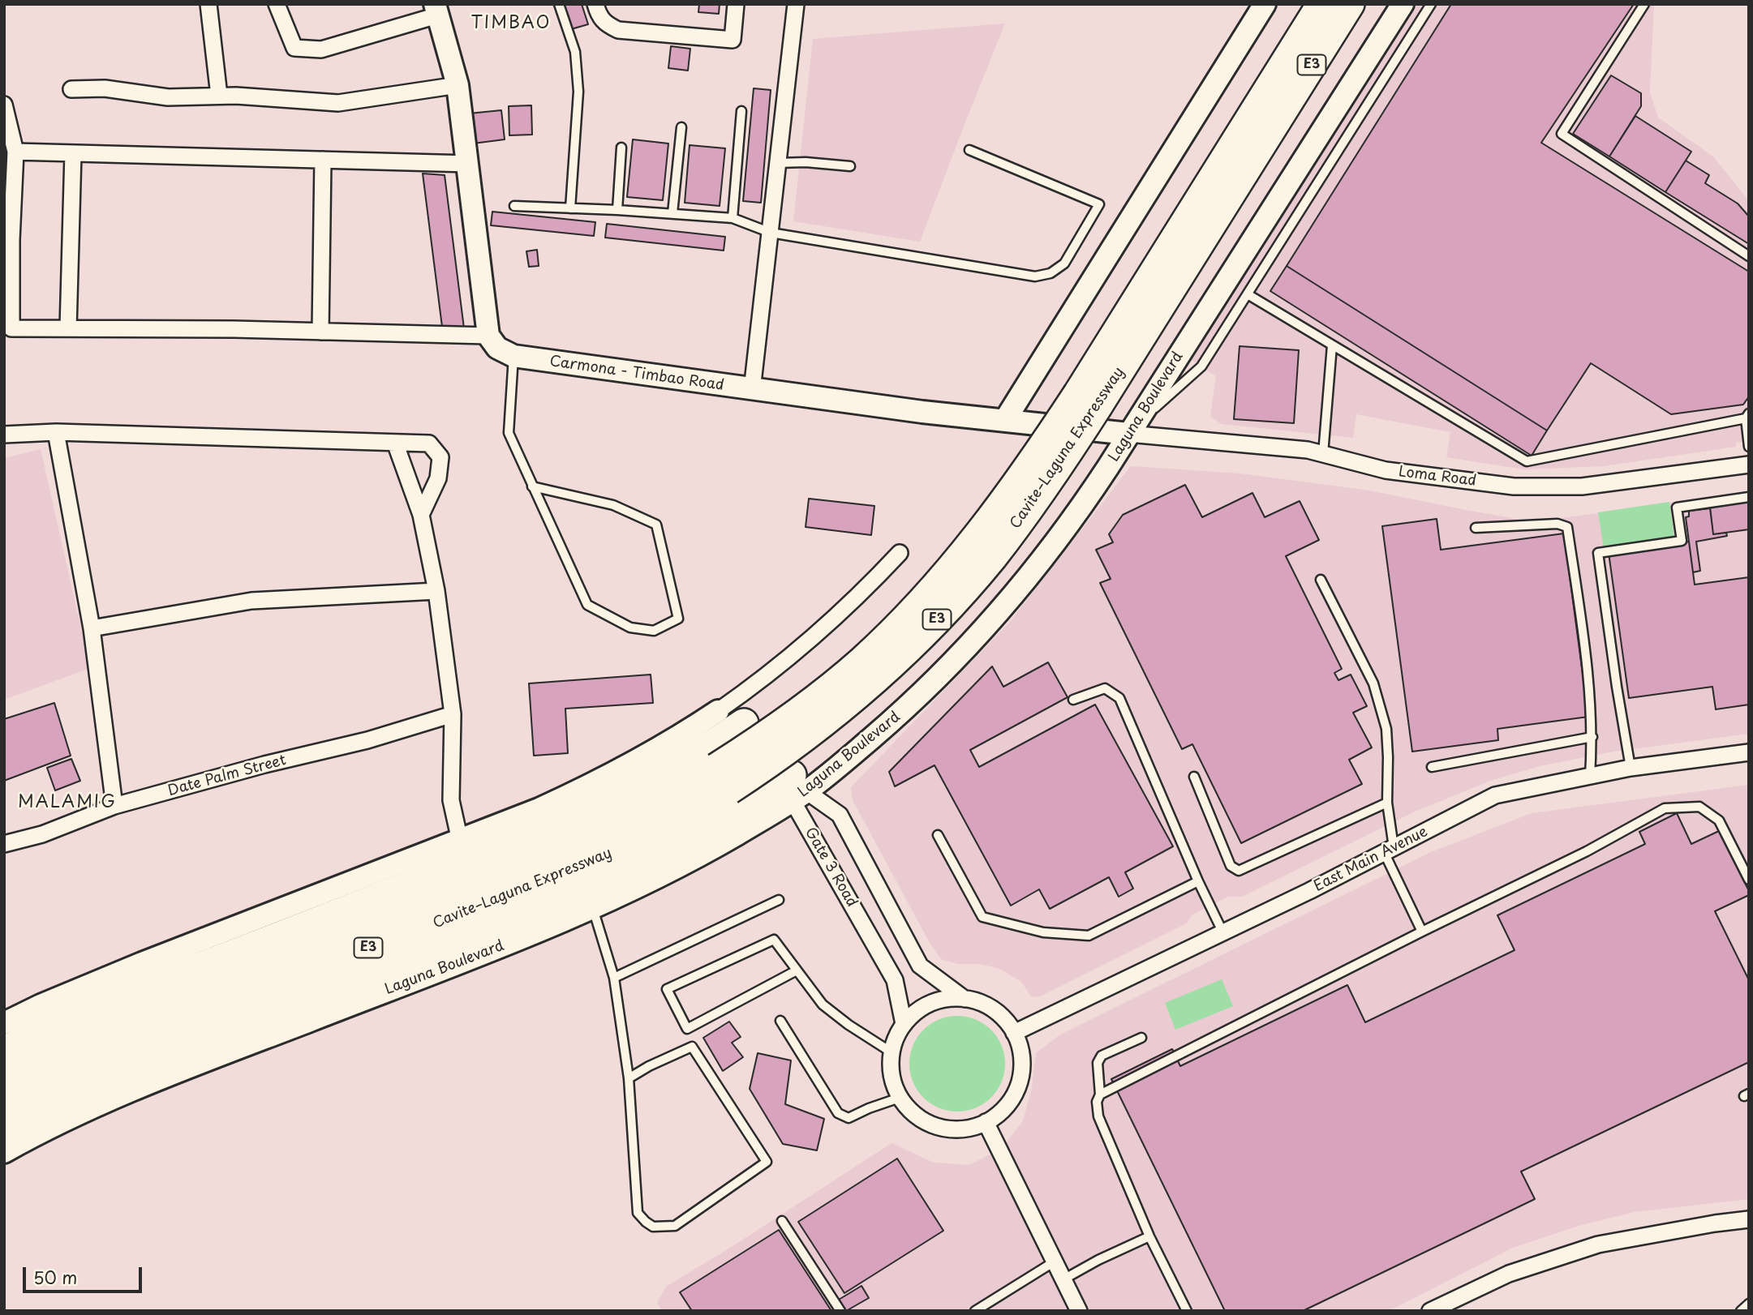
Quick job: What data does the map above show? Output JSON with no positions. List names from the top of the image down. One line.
{"streets":{"highway":["E3","Cavite–Laguna Expressway"],"main road":["Carmona - Timbao Road","Laguna Boulevard","Gate 3 Road"],"street":["Loma Road","Date Palm Street","East Main Avenue"]},"crossings":[["Carmona - Timbao Road","Laguna Boulevard"],["Carmona - Timbao Road","Loma Road"],["Laguna Boulevard","Loma Road"],["Laguna Boulevard","Gate 3 Road"],["East Main Avenue","Gate 3 Road"]],"districts":["TIMBAO","MALAMIG"],"scale_bar":"50 m"}
